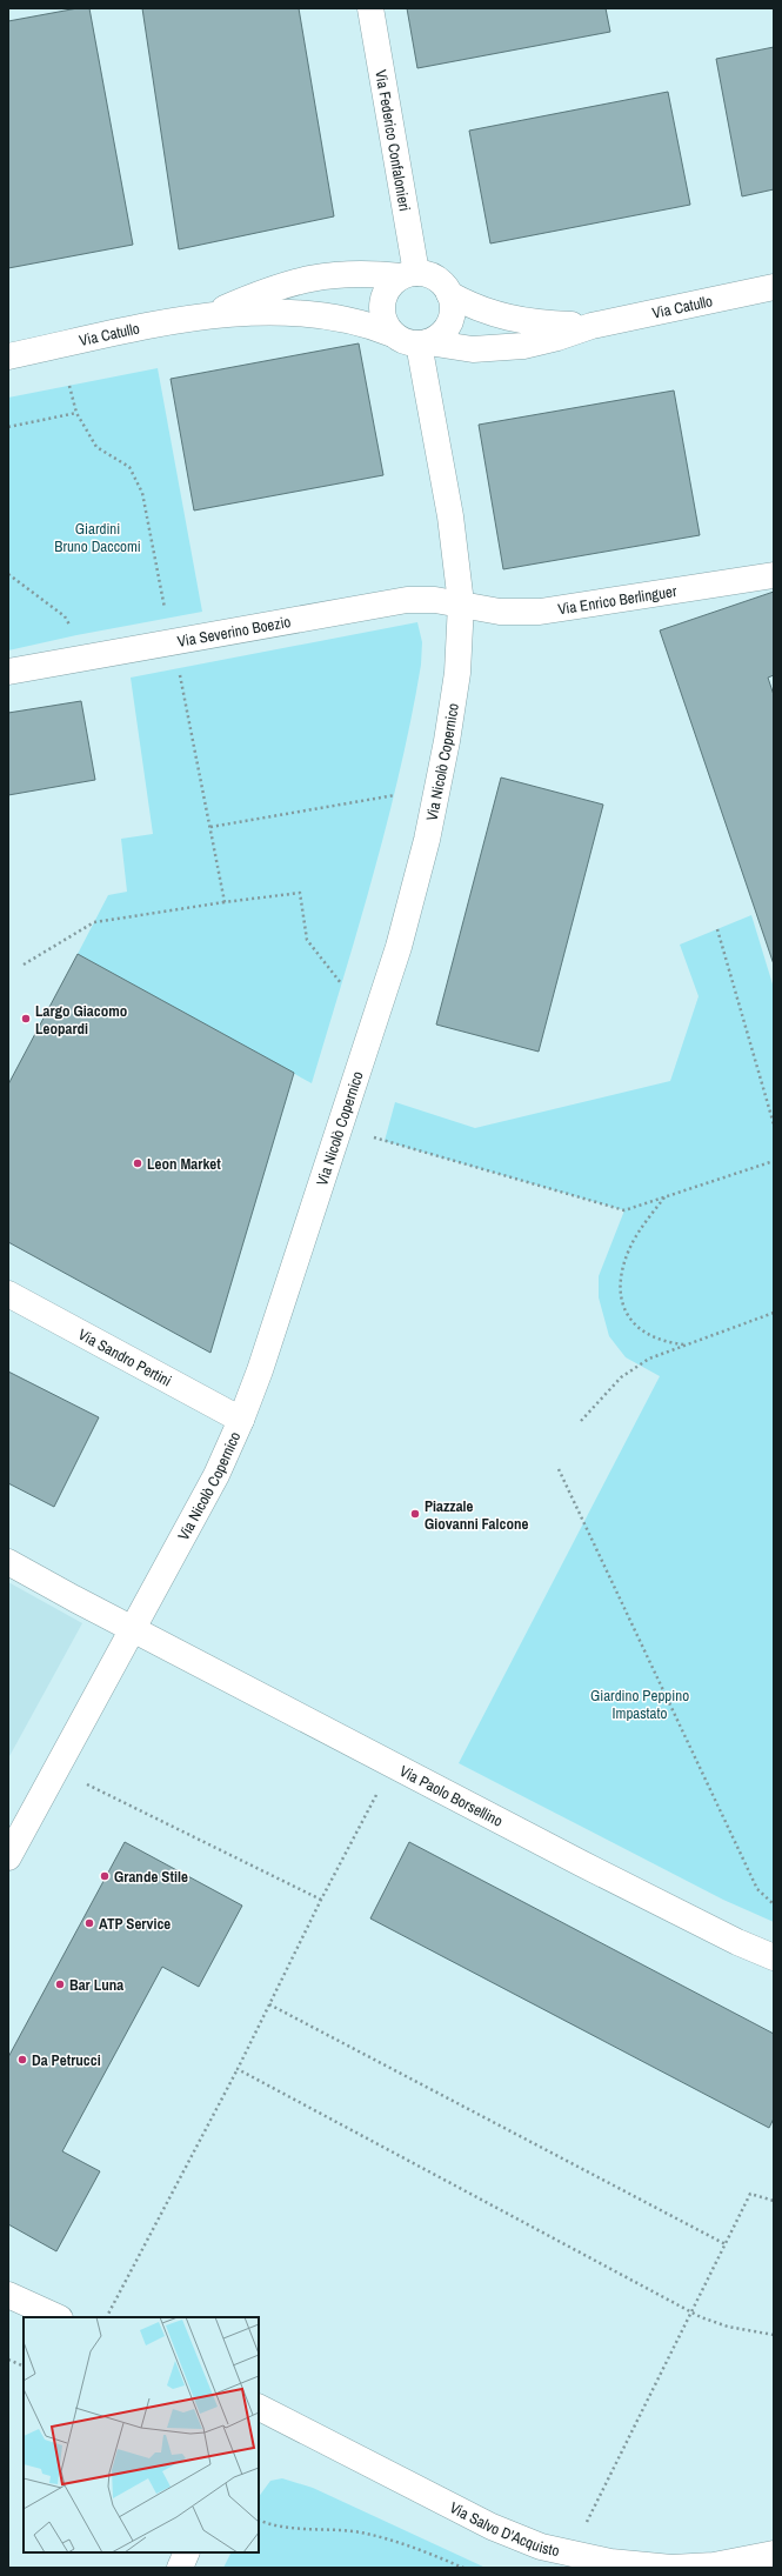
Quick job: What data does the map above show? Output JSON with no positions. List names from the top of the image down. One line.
{"streets":{"street":["Via Federico Confalonieri","Via Catullo","Via Enrico Berlinguer","Via Severino Boezio","Via Nicolò Copernico","Via Sandro Pertini","Via Paolo Borsellino","Via Salvo D'Acquisto"]},"crossings":[["Via Federico Confalonieri","Via Catullo"],["Via Federico Confalonieri","Via Nicolò Copernico"],["Via Catullo","Via Nicolò Copernico"],["Via Enrico Berlinguer","Via Severino Boezio"],["Via Enrico Berlinguer","Via Nicolò Copernico"],["Via Severino Boezio","Via Nicolò Copernico"],["Via Nicolò Copernico","Via Sandro Pertini"],["Via Nicolò Copernico","Via Paolo Borsellino"]],"parks":["Giardini Bruno Daccomi","Giardino Peppino Impastato"],"places":["Largo Giacomo Leopardi","Leon Market","Piazzale Giovanni Falcone","Grande Stile","ATP Service","Bar Luna","Da Petrucci"]}
